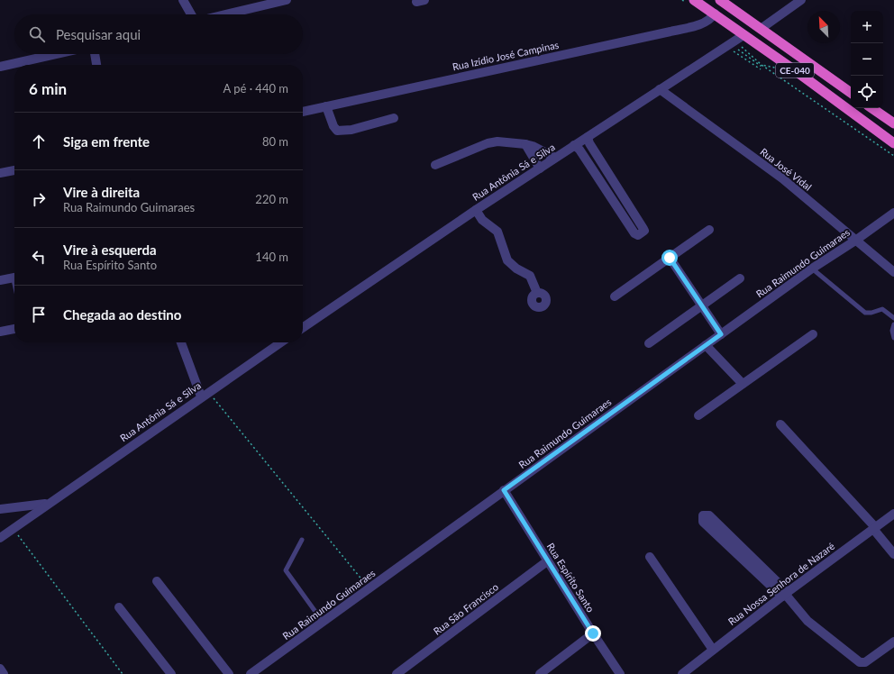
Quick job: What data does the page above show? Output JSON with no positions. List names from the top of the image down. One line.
{"streets":{"highway":["CE-040"],"street":["Rua Izídio José Campinas","Rua José Vidal","Rua Antônia Sá e Silva","Rua Raimundo Guimaraes","Rua Espírito Santo","Rua Nossa Senhora de Nazaré","Rua São Francisco"]},"crossings":[["Rua Izídio José Campinas","CE-040"],["CE-040","Rua Antônia Sá e Silva"],["Rua José Vidal","Rua Antônia Sá e Silva"],["Rua José Vidal","Rua Raimundo Guimaraes"],["Rua Raimundo Guimaraes","Rua Espírito Santo"],["Rua Espírito Santo","Rua São Francisco"]],"north":"top left","page":{"map_buttons":["+","−"],"search":"Pesquisar aqui","heading":["6 min","A pé · 440 m"],"list":[["Siga em frente","80 m"],["Vire à direita","Rua Raimundo Guimaraes","220 m"],["Vire à esquerda","Rua Espírito Santo","140 m"],"Chegada ao destino"]}}
